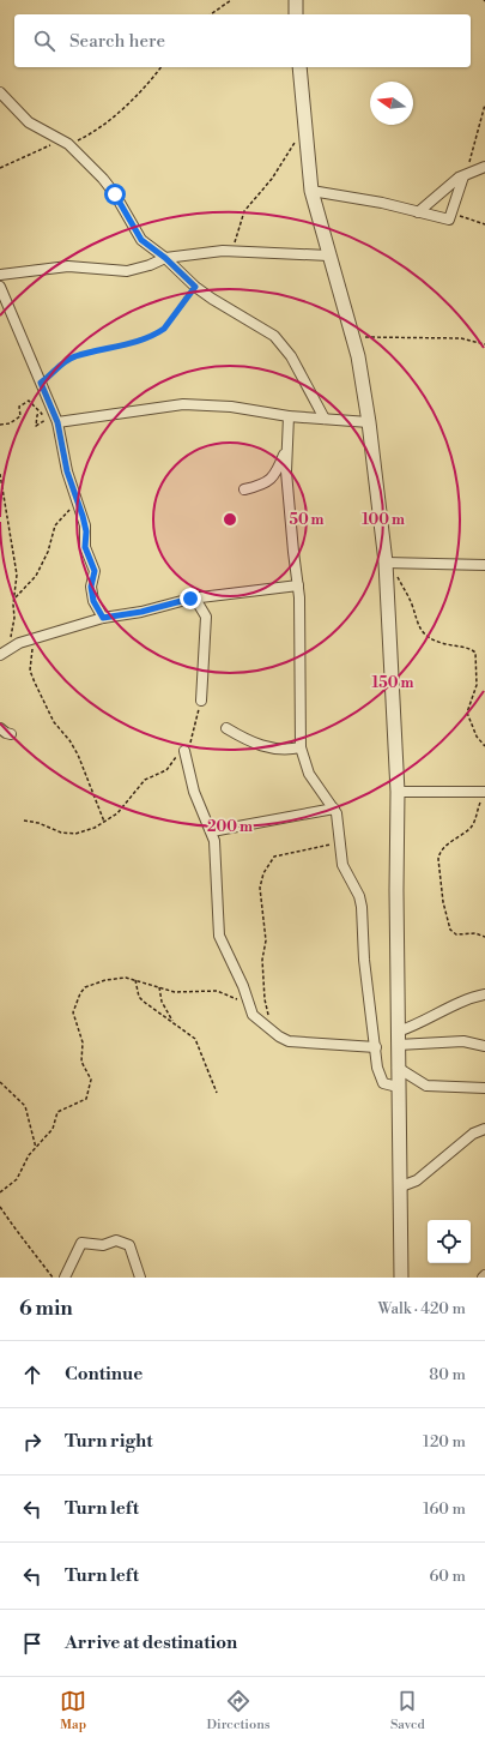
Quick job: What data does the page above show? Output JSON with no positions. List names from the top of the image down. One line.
{"north":"left","page":{"search":"Search here","heading":["6 min","Walk · 420 m"],"list":[["Continue","80 m"],["Turn right","120 m"],["Turn left","160 m"],["Turn left","60 m"],"Arrive at destination"],"nav":["Map","Directions","Saved"]},"rings":["50 m","100 m","150 m","200 m"]}
